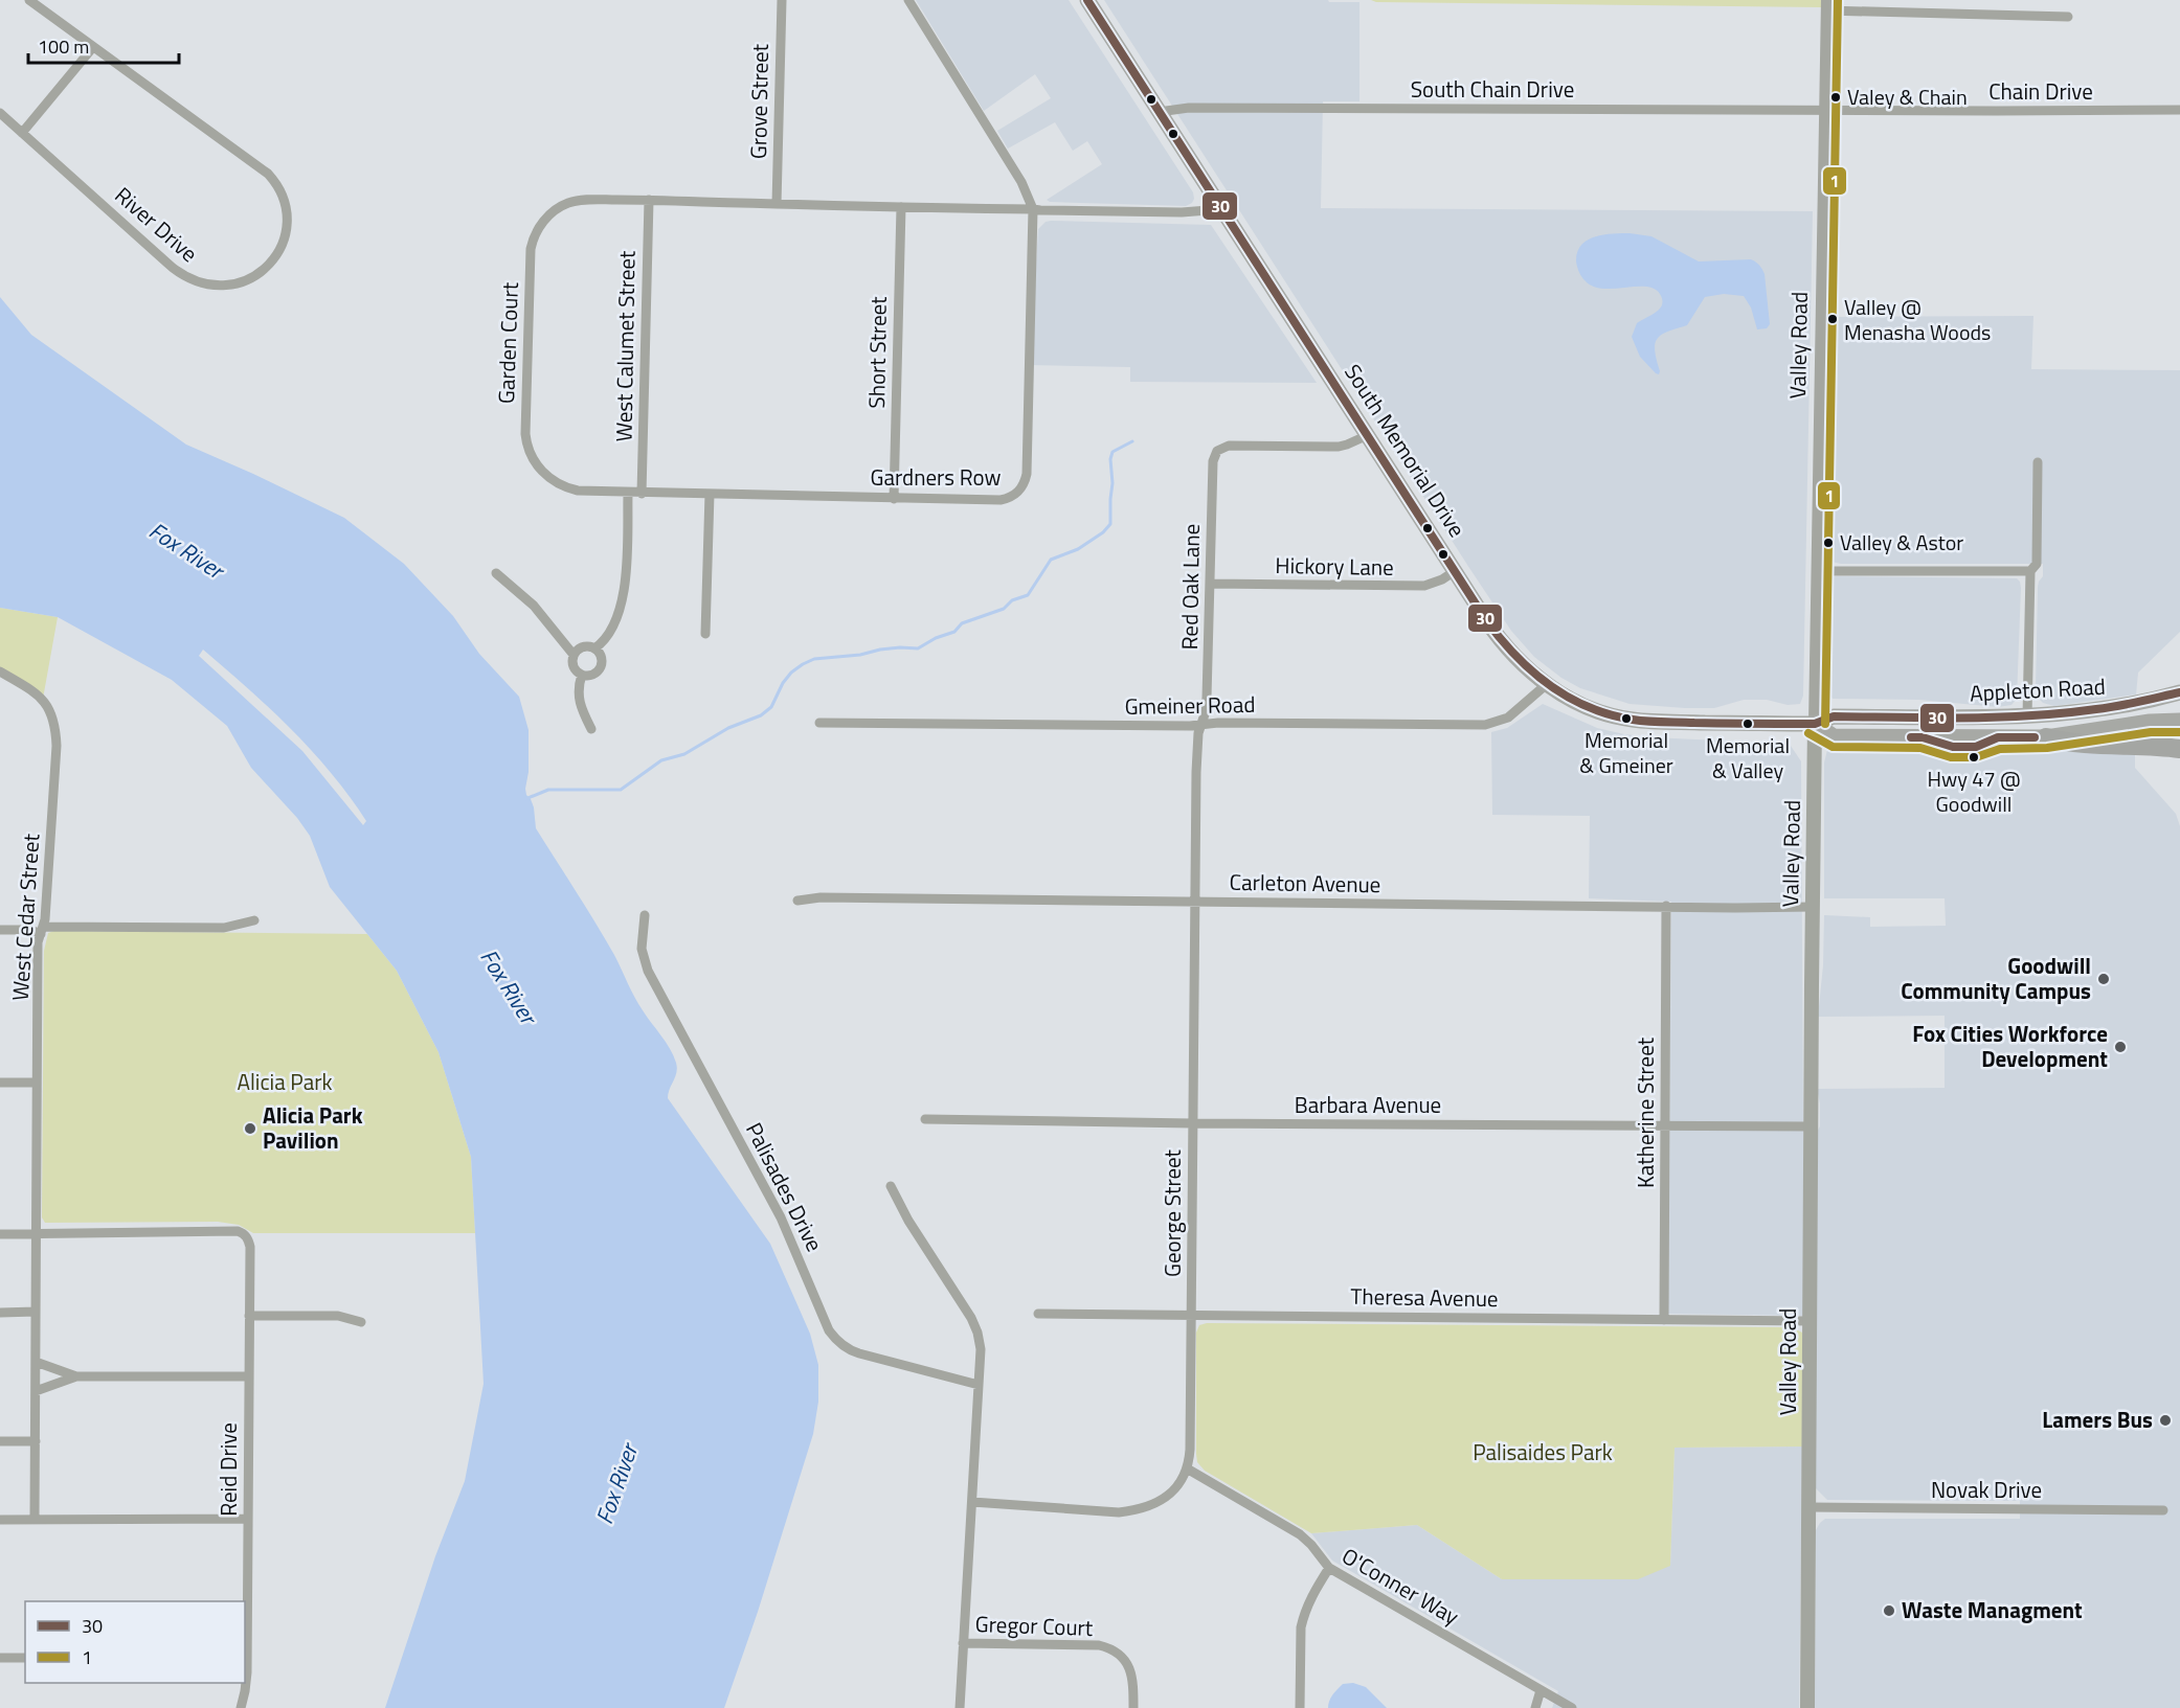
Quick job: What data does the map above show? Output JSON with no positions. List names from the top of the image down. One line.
{"streets":{"main road":["Valley Road","South Memorial Drive","Appleton Road"],"street":["South Chain Drive","Chain Drive","Grove Street","River Drive","Garden Court","West Calumet Street","Short Street","Gardners Row","Hickory Lane","Red Oak Lane","Gmeiner Road","Carleton Avenue","West Cedar Street","Barbara Avenue","Katherine Street","Palisades Drive","George Street","Theresa Avenue","Reid Drive","Novak Drive","O'Conner Way","Gregor Court"]},"crossings":[["South Chain Drive","Chain Drive"],["South Chain Drive","Valley Road"],["South Chain Drive","South Memorial Drive"],["Chain Drive","Valley Road"],["Garden Court","West Calumet Street"],["Garden Court","Gardners Row"],["Valley Road","South Memorial Drive"],["Valley Road","Appleton Road"],["Valley Road","Carleton Avenue"],["Valley Road","Barbara Avenue"],["Valley Road","Theresa Avenue"],["Valley Road","Novak Drive"],["West Calumet Street","Gardners Row"],["Short Street","Gardners Row"],["South Memorial Drive","Hickory Lane"],["South Memorial Drive","Red Oak Lane"],["South Memorial Drive","Appleton Road"],["South Memorial Drive","Gmeiner Road"],["Hickory Lane","Red Oak Lane"],["Red Oak Lane","Gmeiner Road"],["Red Oak Lane","George Street"],["Gmeiner Road","George Street"],["Carleton Avenue","Katherine Street"],["Carleton Avenue","George Street"],["West Cedar Street","Reid Drive"],["Barbara Avenue","Katherine Street"],["Barbara Avenue","George Street"],["Katherine Street","Theresa Avenue"],["George Street","Theresa Avenue"],["George Street","O'Conner Way"]],"water":["Fox River"],"parks":["Alicia Park","Palisaides Park"],"places":["Valey & Chain","Valley @ Menasha Woods","Valley & Astor","Memorial & Gmeiner","Memorial & Valley","Hwy 47 @ Goodwill","Goodwill Community Campus","Fox Cities Workforce Development","Alicia Park Pavilion","Lamers Bus","Waste Managment"],"lines":["transit line 30","transit line 1"],"legend":["30","1"],"scale_bar":"100 m"}
